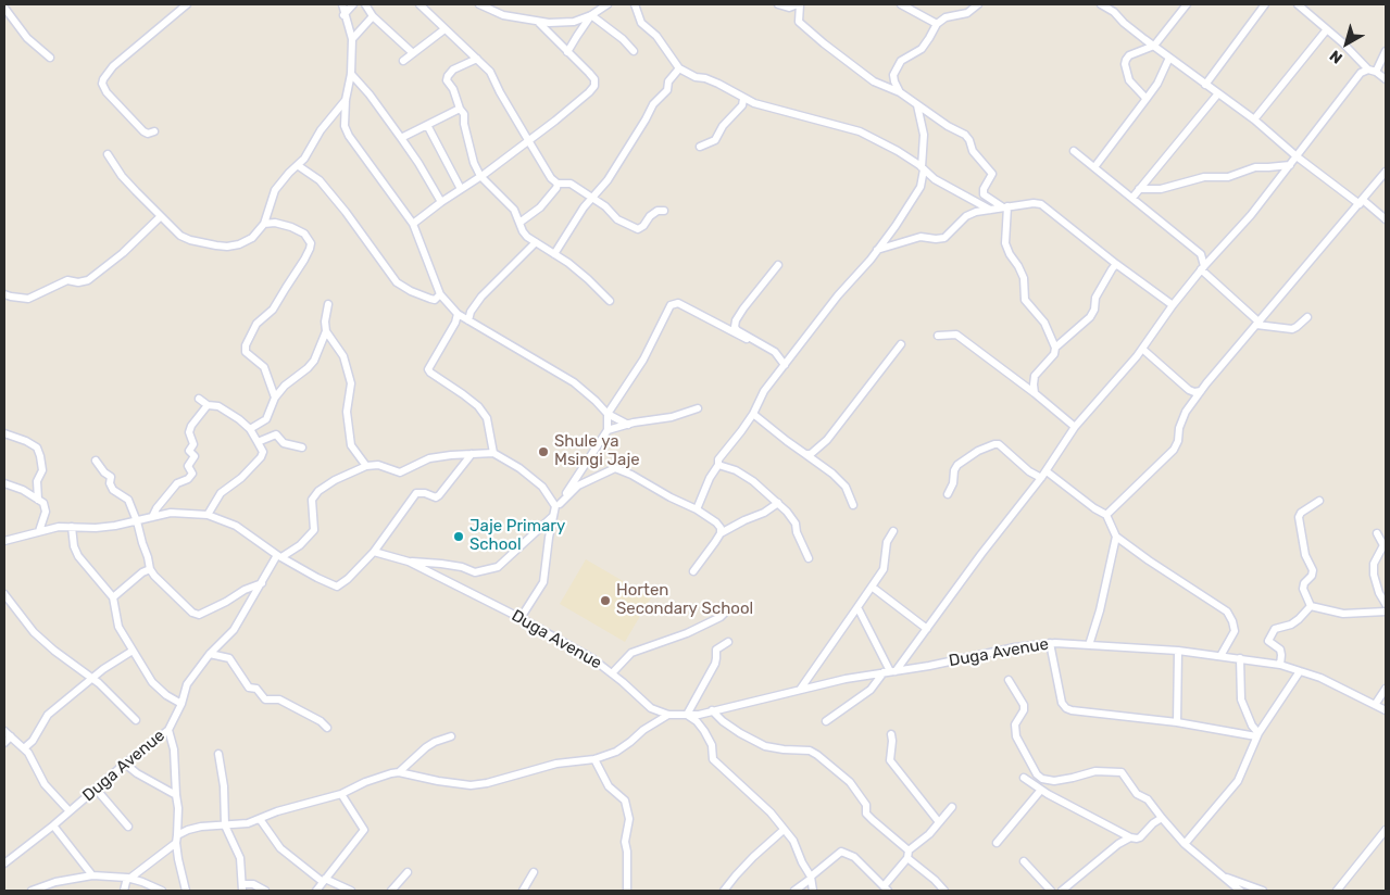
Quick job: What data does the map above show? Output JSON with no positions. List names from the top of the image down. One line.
{"streets":{"street":["Duga Avenue"]},"places":["Shule ya Msingi Jaje","Jaje Primary School","Horten Secondary School"],"north":"bottom left"}
